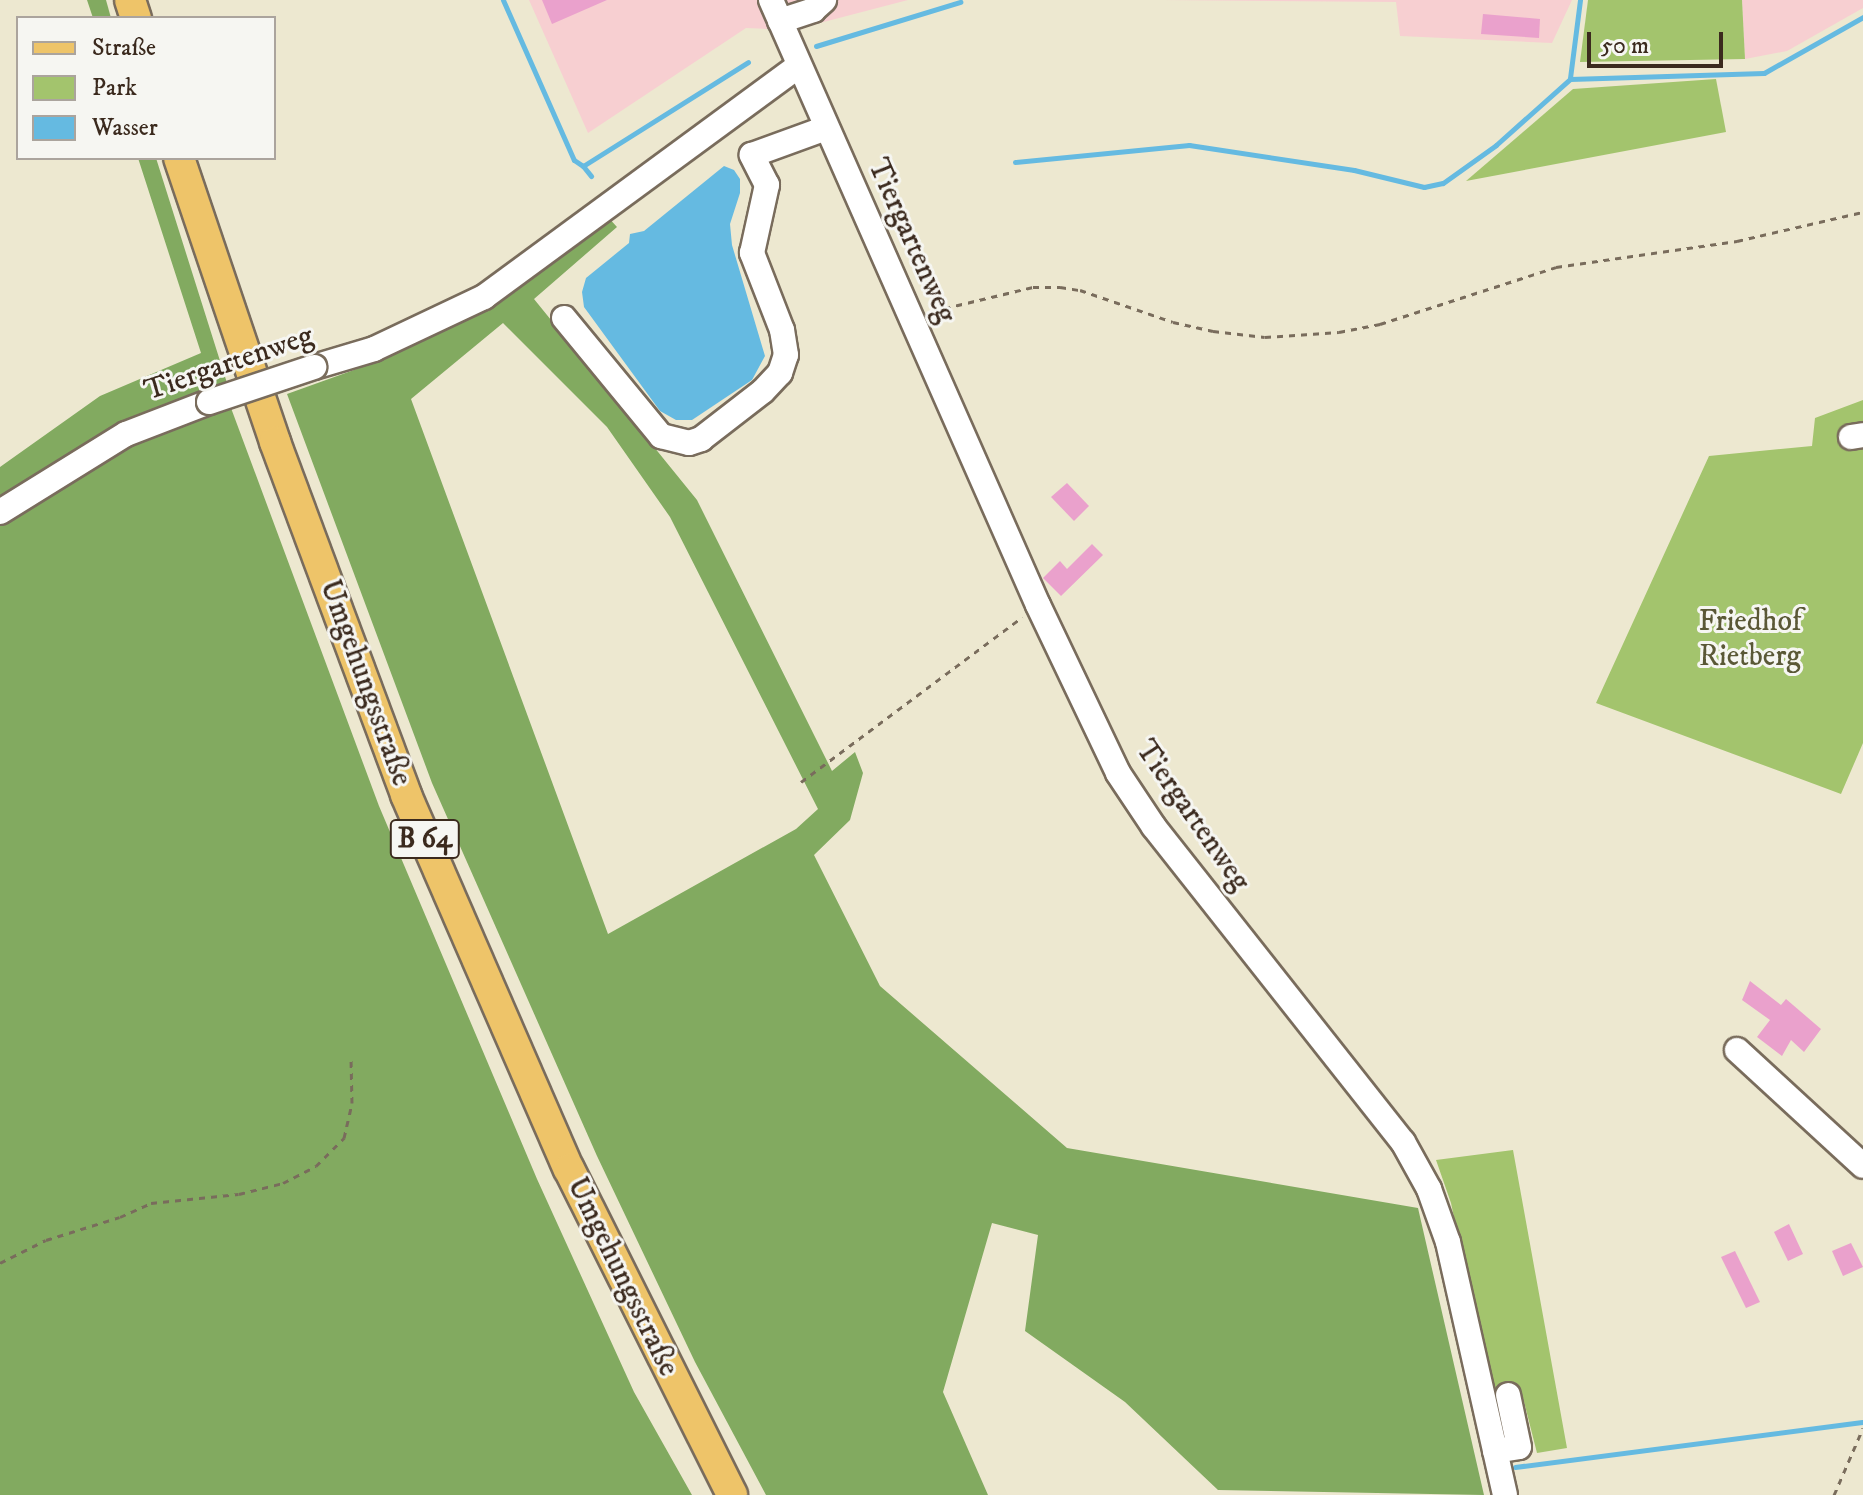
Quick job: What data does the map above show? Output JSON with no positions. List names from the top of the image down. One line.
{"streets":{"main road":["Umgehungsstraße","B 64"],"street":["Tiergartenweg"]},"parks":["Friedhof Rietberg"],"legend":["Straße","Park","Wasser"],"scale_bar":"50 m"}
